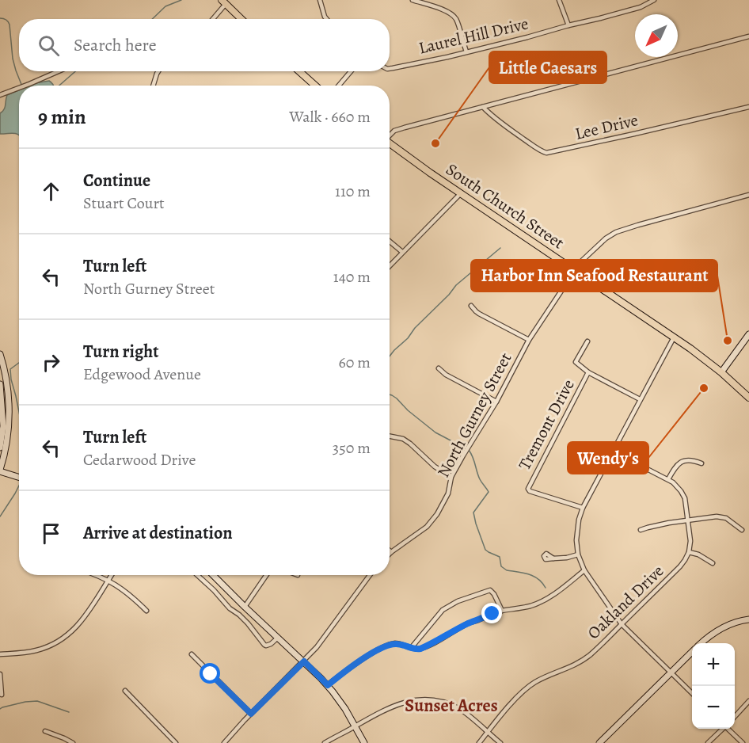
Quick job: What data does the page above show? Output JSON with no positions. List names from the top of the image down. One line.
{"streets":{"main road":["South Church Street"],"street":["Laurel Hill Drive","Lee Drive","North Gurney Street","Tremont Drive","Oakland Drive"]},"crossings":[["South Church Street","North Gurney Street"]],"districts":["Sunset Acres"],"places":["Little Caesars","Harbor Inn Seafood Restaurant","Wendy's"],"north":"bottom left","page":{"search":"Search here","heading":["9 min","Walk · 660 m"],"list":[["Continue","Stuart Court","110 m"],["Turn left","North Gurney Street","140 m"],["Turn right","Edgewood Avenue","60 m"],["Turn left","Cedarwood Drive","350 m"],"Arrive at destination"],"map_buttons":["+","−"]}}
